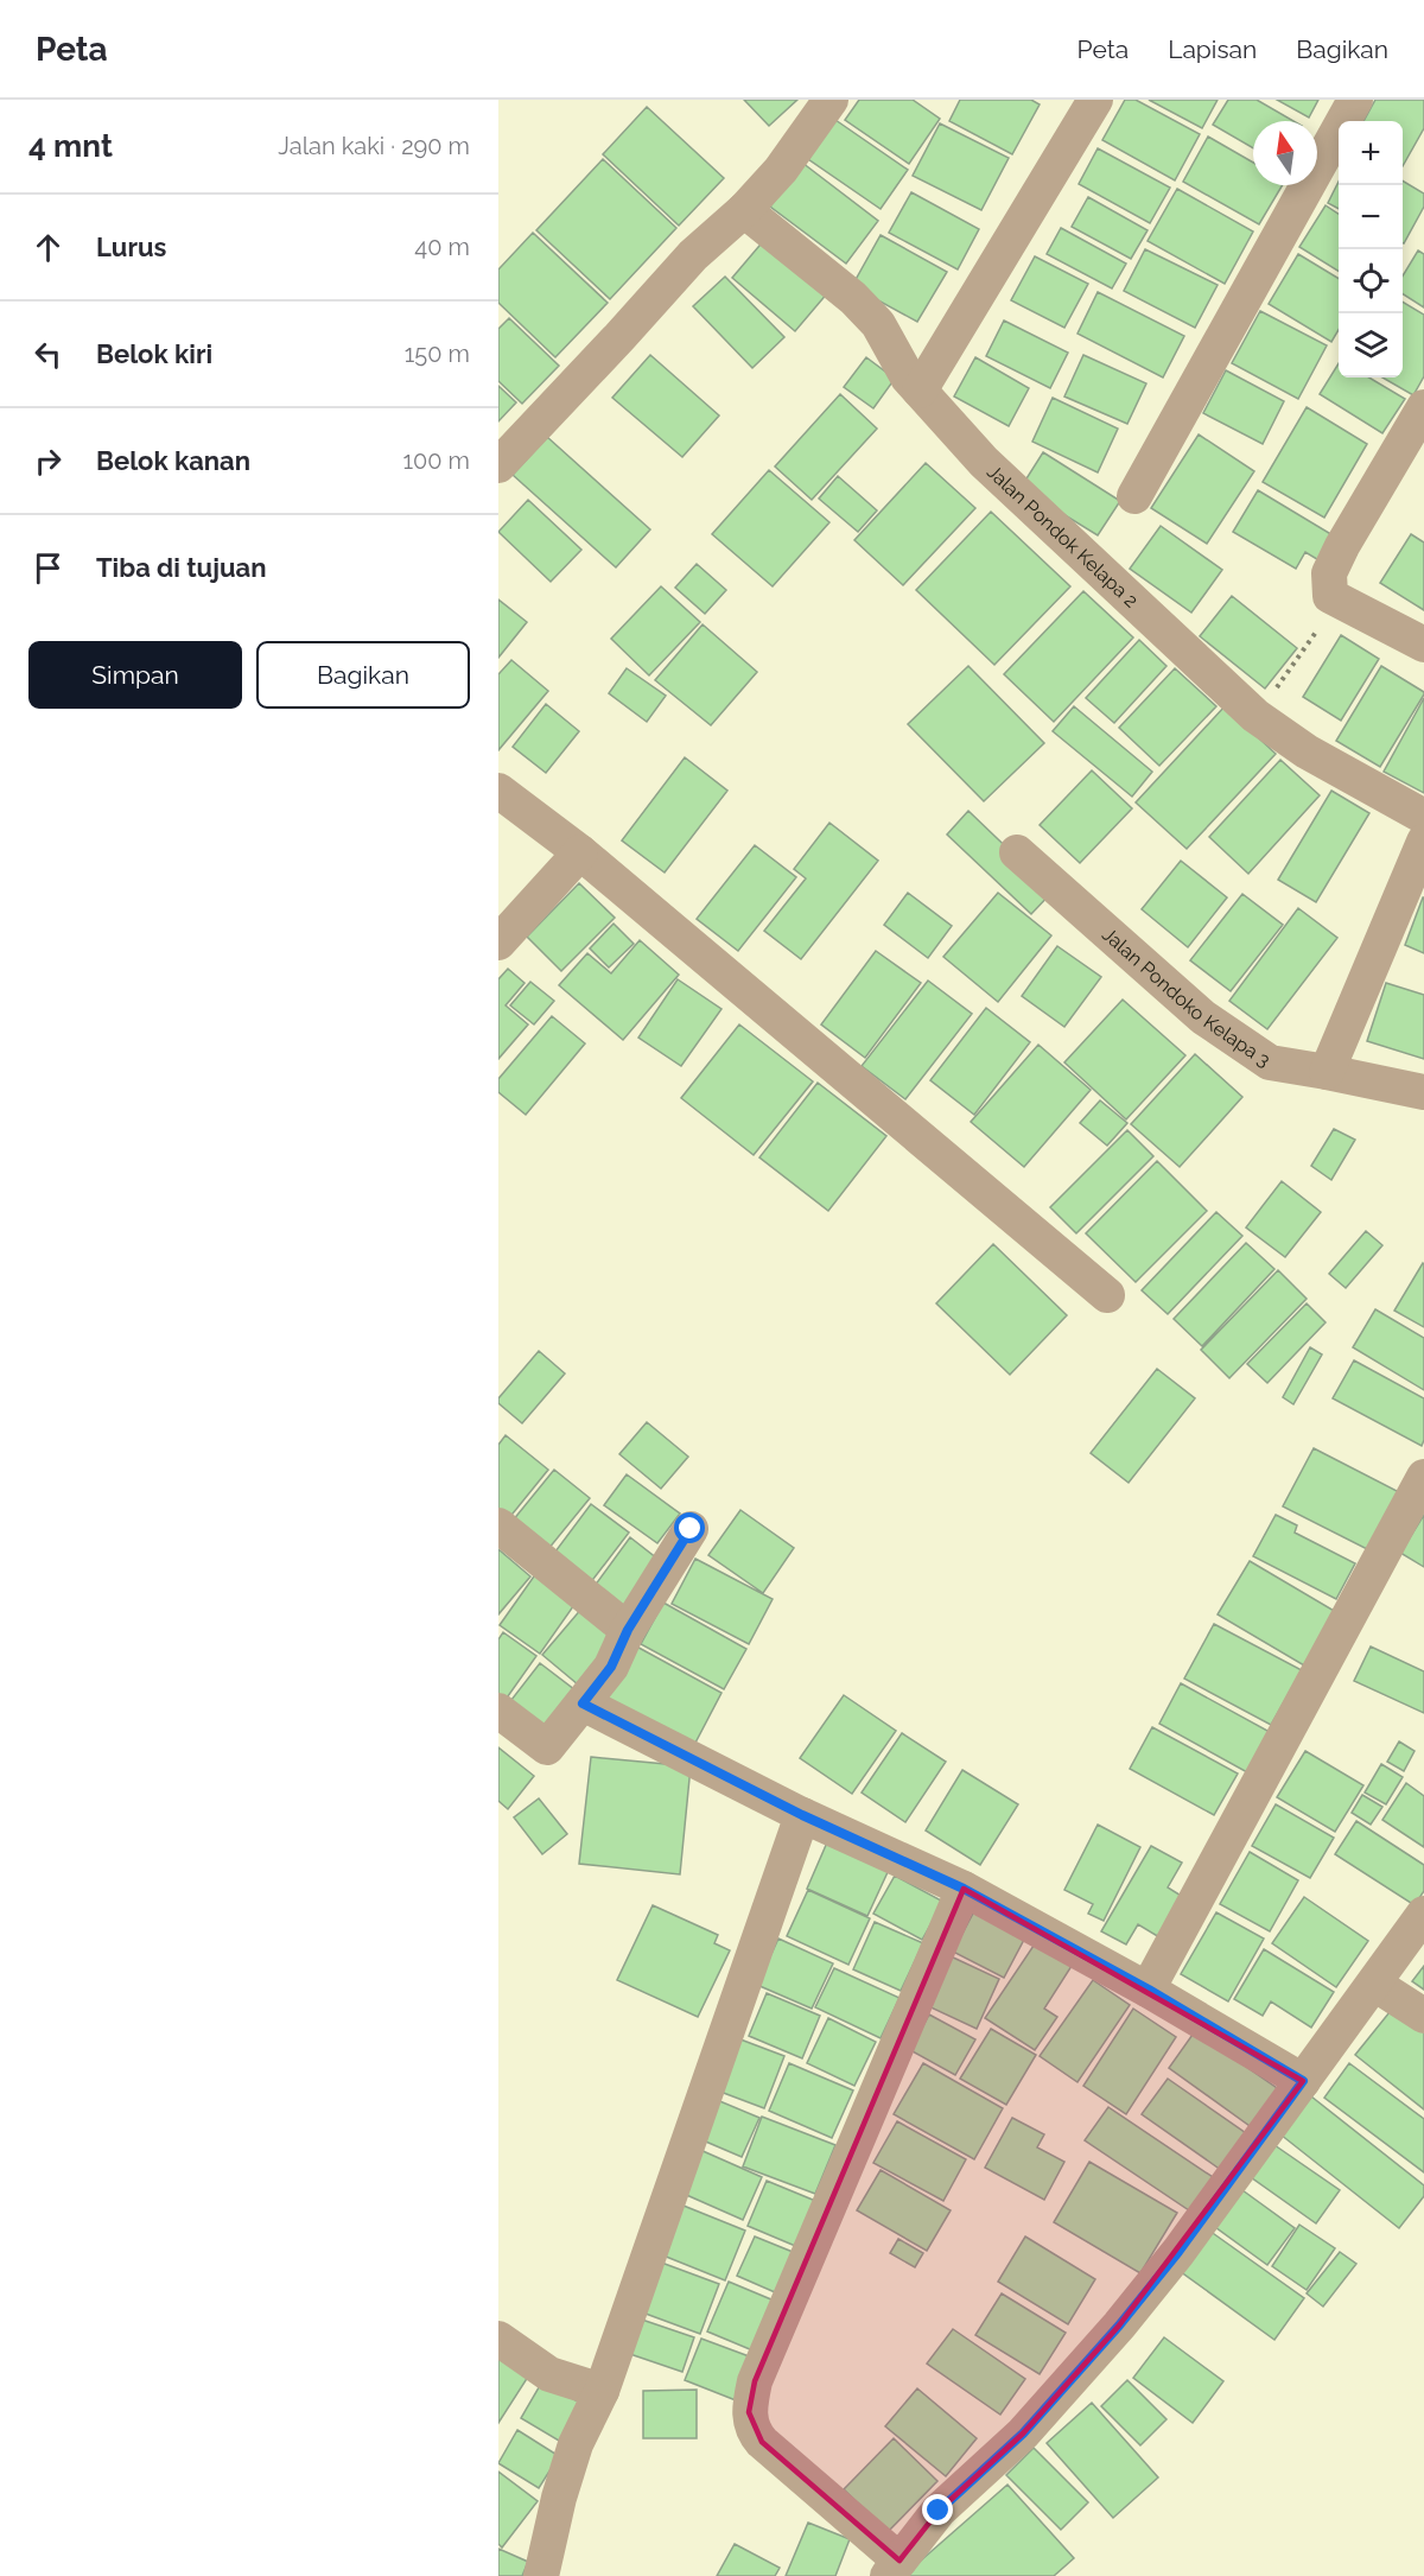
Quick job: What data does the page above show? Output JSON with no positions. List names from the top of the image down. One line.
{"streets":{"street":["Jalan Pondok Kelapa 2","Jalan Pondoko Kelapa 3"]},"north":"top","page":{"header":"Peta","nav":["Peta","Lapisan","Bagikan"],"heading":["4 mnt","Jalan kaki · 290 m"],"map_buttons":["+","−"],"list":[["Lurus","40 m"],["Belok kiri","150 m"],["Belok kanan","100 m"],"Tiba di tujuan"],"buttons":["Simpan","Bagikan"]}}
